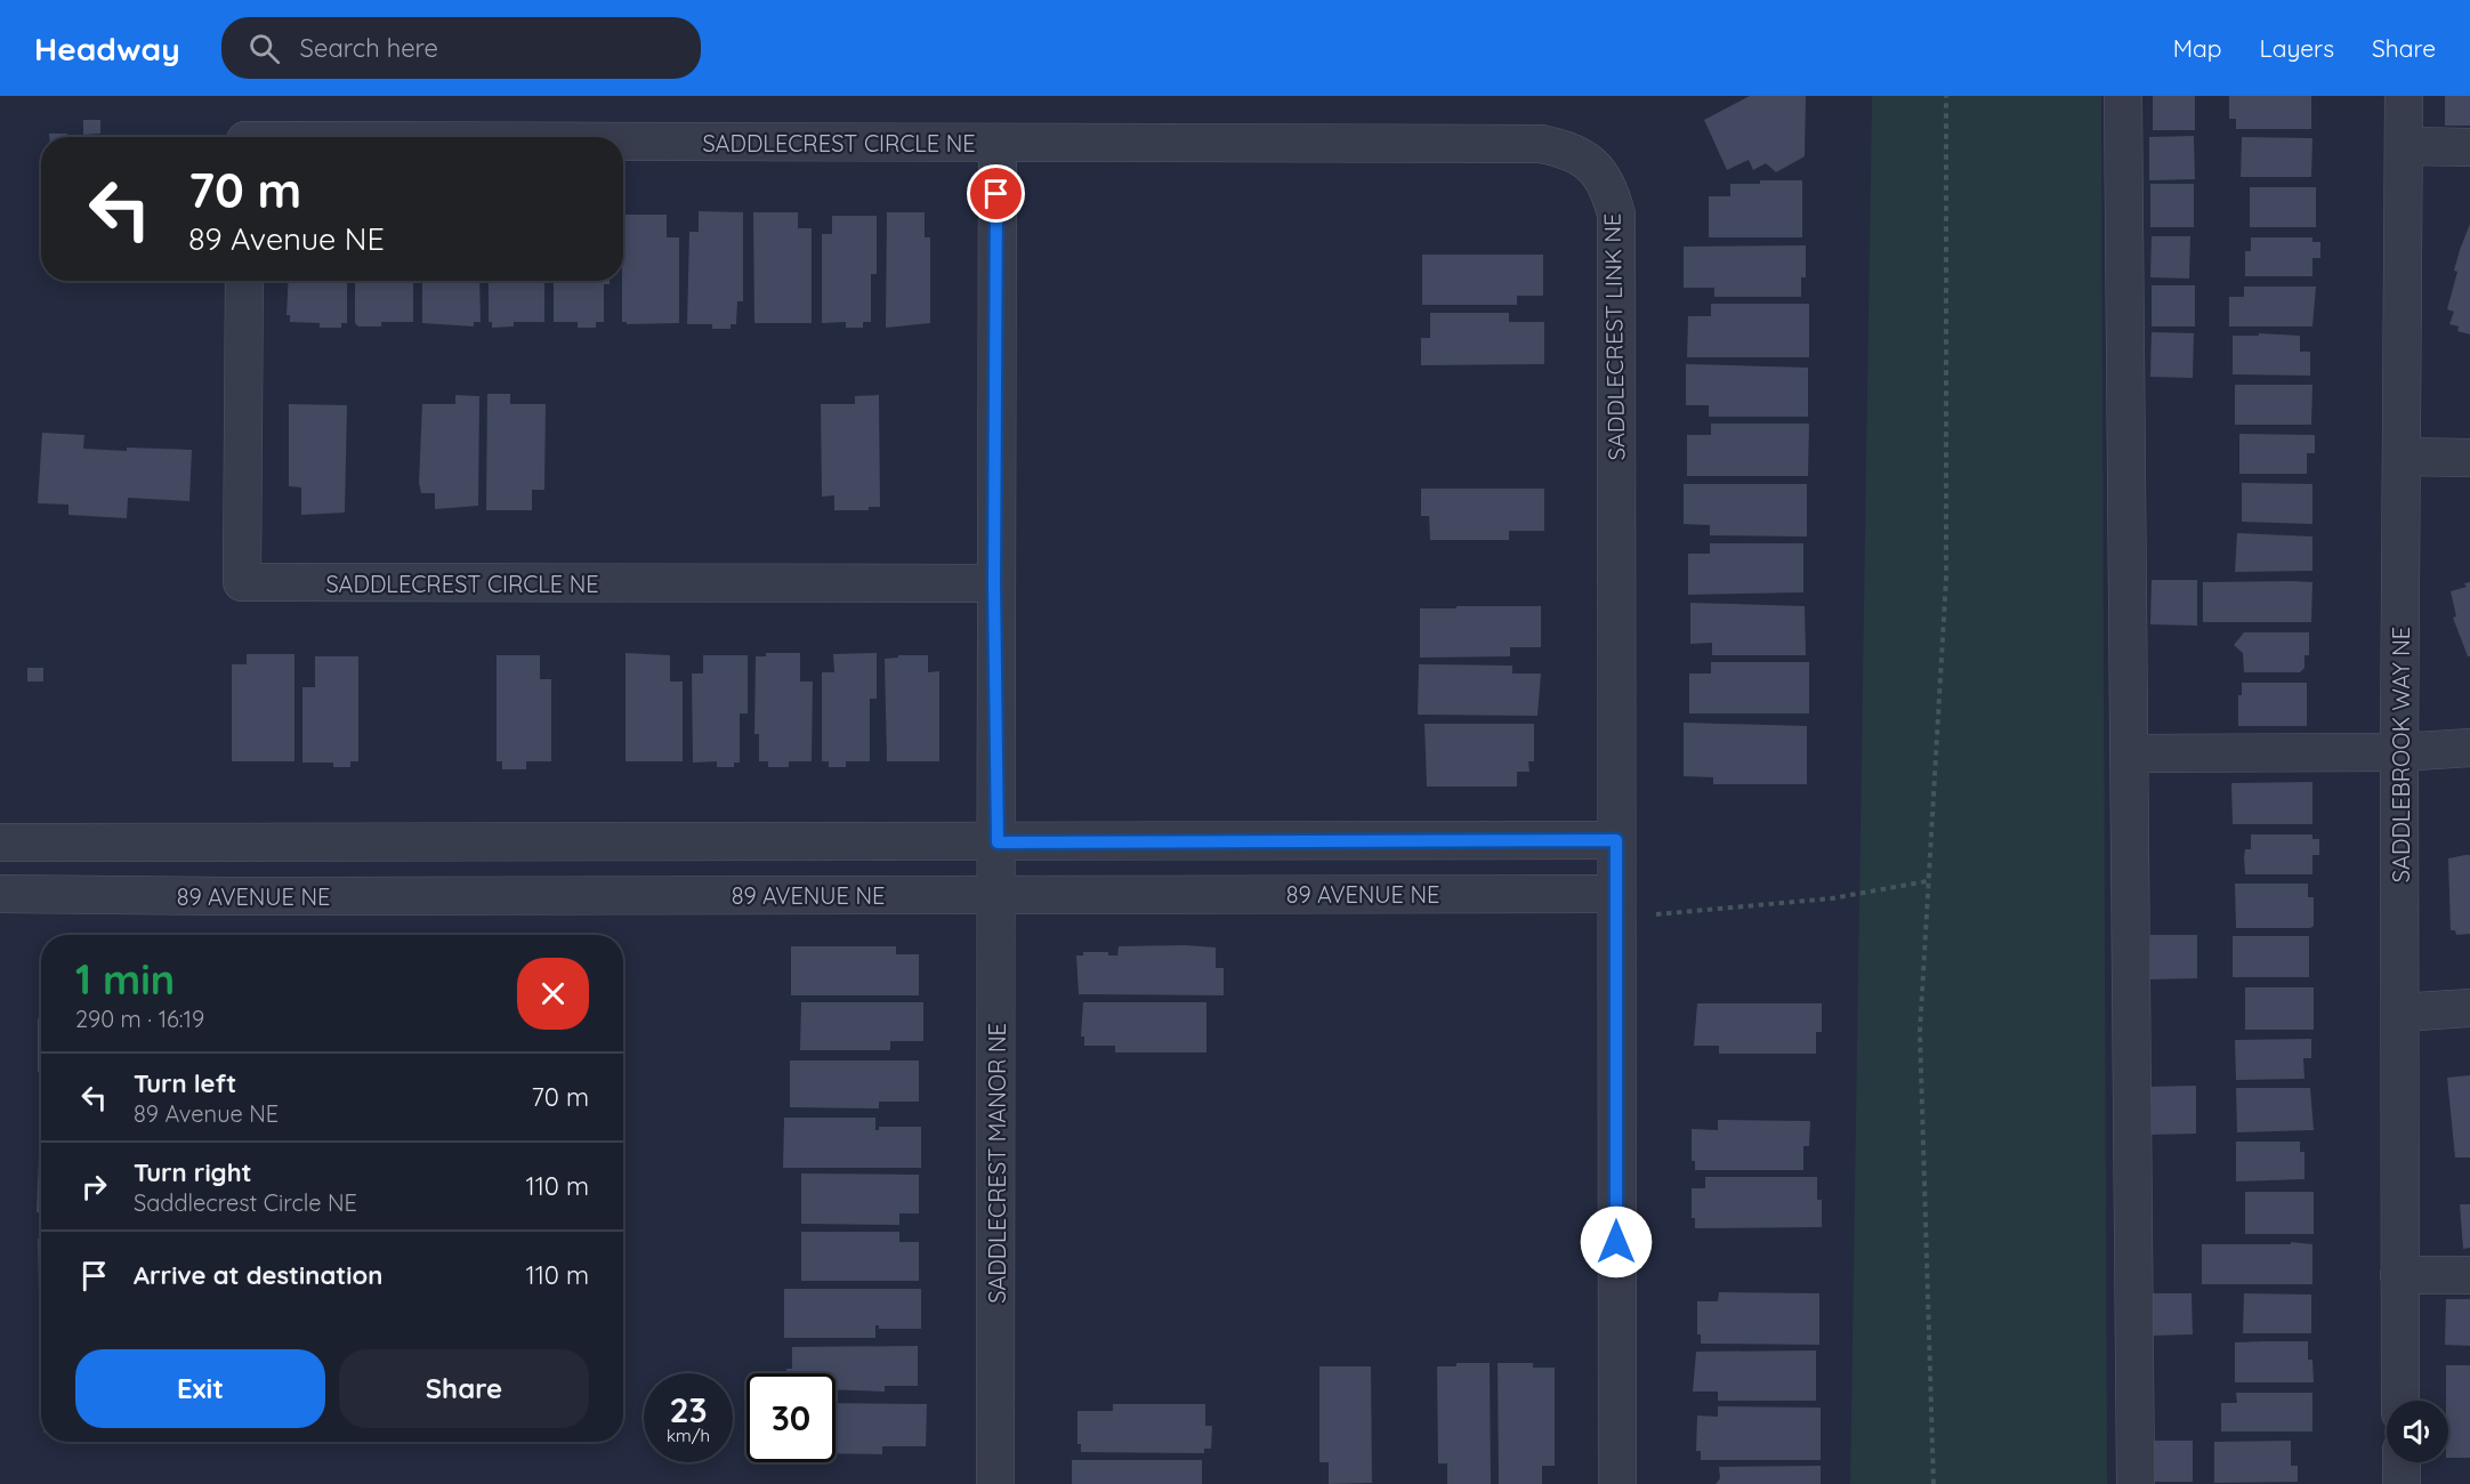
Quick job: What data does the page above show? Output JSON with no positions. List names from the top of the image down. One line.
{"streets":{"street":["SADDLECREST CIRCLE NE","SADDLECREST LINK NE","SADDLEBROOK WAY NE","89 AVENUE NE","SADDLECREST MANOR NE"]},"crossings":[["SADDLECREST CIRCLE NE","SADDLECREST LINK NE"],["SADDLECREST CIRCLE NE","SADDLECREST MANOR NE"],["SADDLECREST LINK NE","89 AVENUE NE"],["89 AVENUE NE","SADDLECREST MANOR NE"]],"page":{"header":"Headway","search":"Search here","nav":["Map","Layers","Share"],"turn":["70 m","89 Avenue NE"],"heading":["1 min","290 m · 16:19"],"list":[{"name":"Turn left","note":"89 Avenue NE","value":"70 m"},{"name":"Turn right","note":"Saddlecrest Circle NE","value":"110 m"},{"name":"Arrive at destination","value":"110 m"}],"buttons":["Exit","Share"],"speed":"23 km/h","limit":"30"}}
